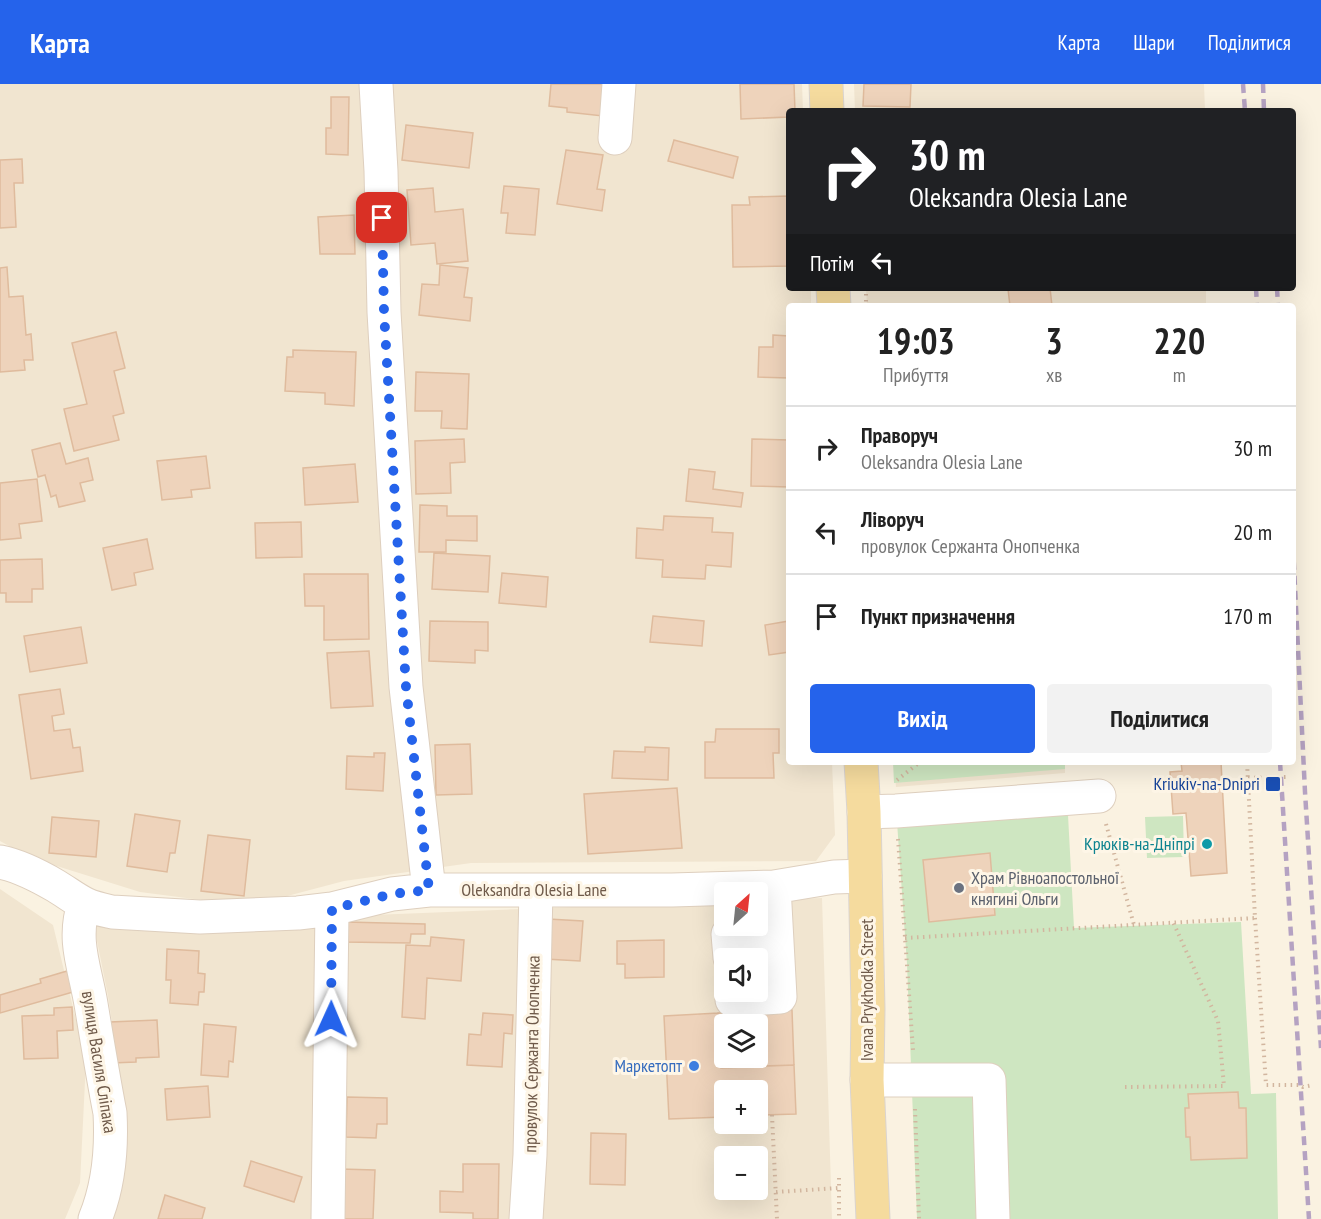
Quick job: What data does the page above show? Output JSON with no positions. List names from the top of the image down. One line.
{"streets":{"main road":["Ivana Prykhodka Street"],"street":["Oleksandra Olesia Lane","провулок Сержанта Онопченка","вулиця Василя Сліпака"]},"crossings":[["Oleksandra Olesia Lane","Ivana Prykhodka Street"],["Oleksandra Olesia Lane","провулок Сержанта Онопченка"],["Oleksandra Olesia Lane","вулиця Василя Сліпака"]],"places":{"transit":["Kriukiv-na-Dnipri"],"other":["Крюків-на-Дніпрі","Храм Рівноапостольної княгині Ольги","Маркетопт"]},"north":"top right","page":{"header":"Карта","nav":["Карта","Шари","Поділитися"],"turn":["30 m","Oleksandra Olesia Lane"],"then":"Потім","eta":["19:03","Прибуття","3","хв","220","m"],"list":[{"name":"Праворуч","note":"Oleksandra Olesia Lane","value":"30 m"},{"name":"Ліворуч","note":"провулок Сержанта Онопченка","value":"20 m"},{"name":"Пункт призначення","value":"170 m"}],"buttons":["Вихід","Поділитися"],"map_buttons":["+","−"]}}
